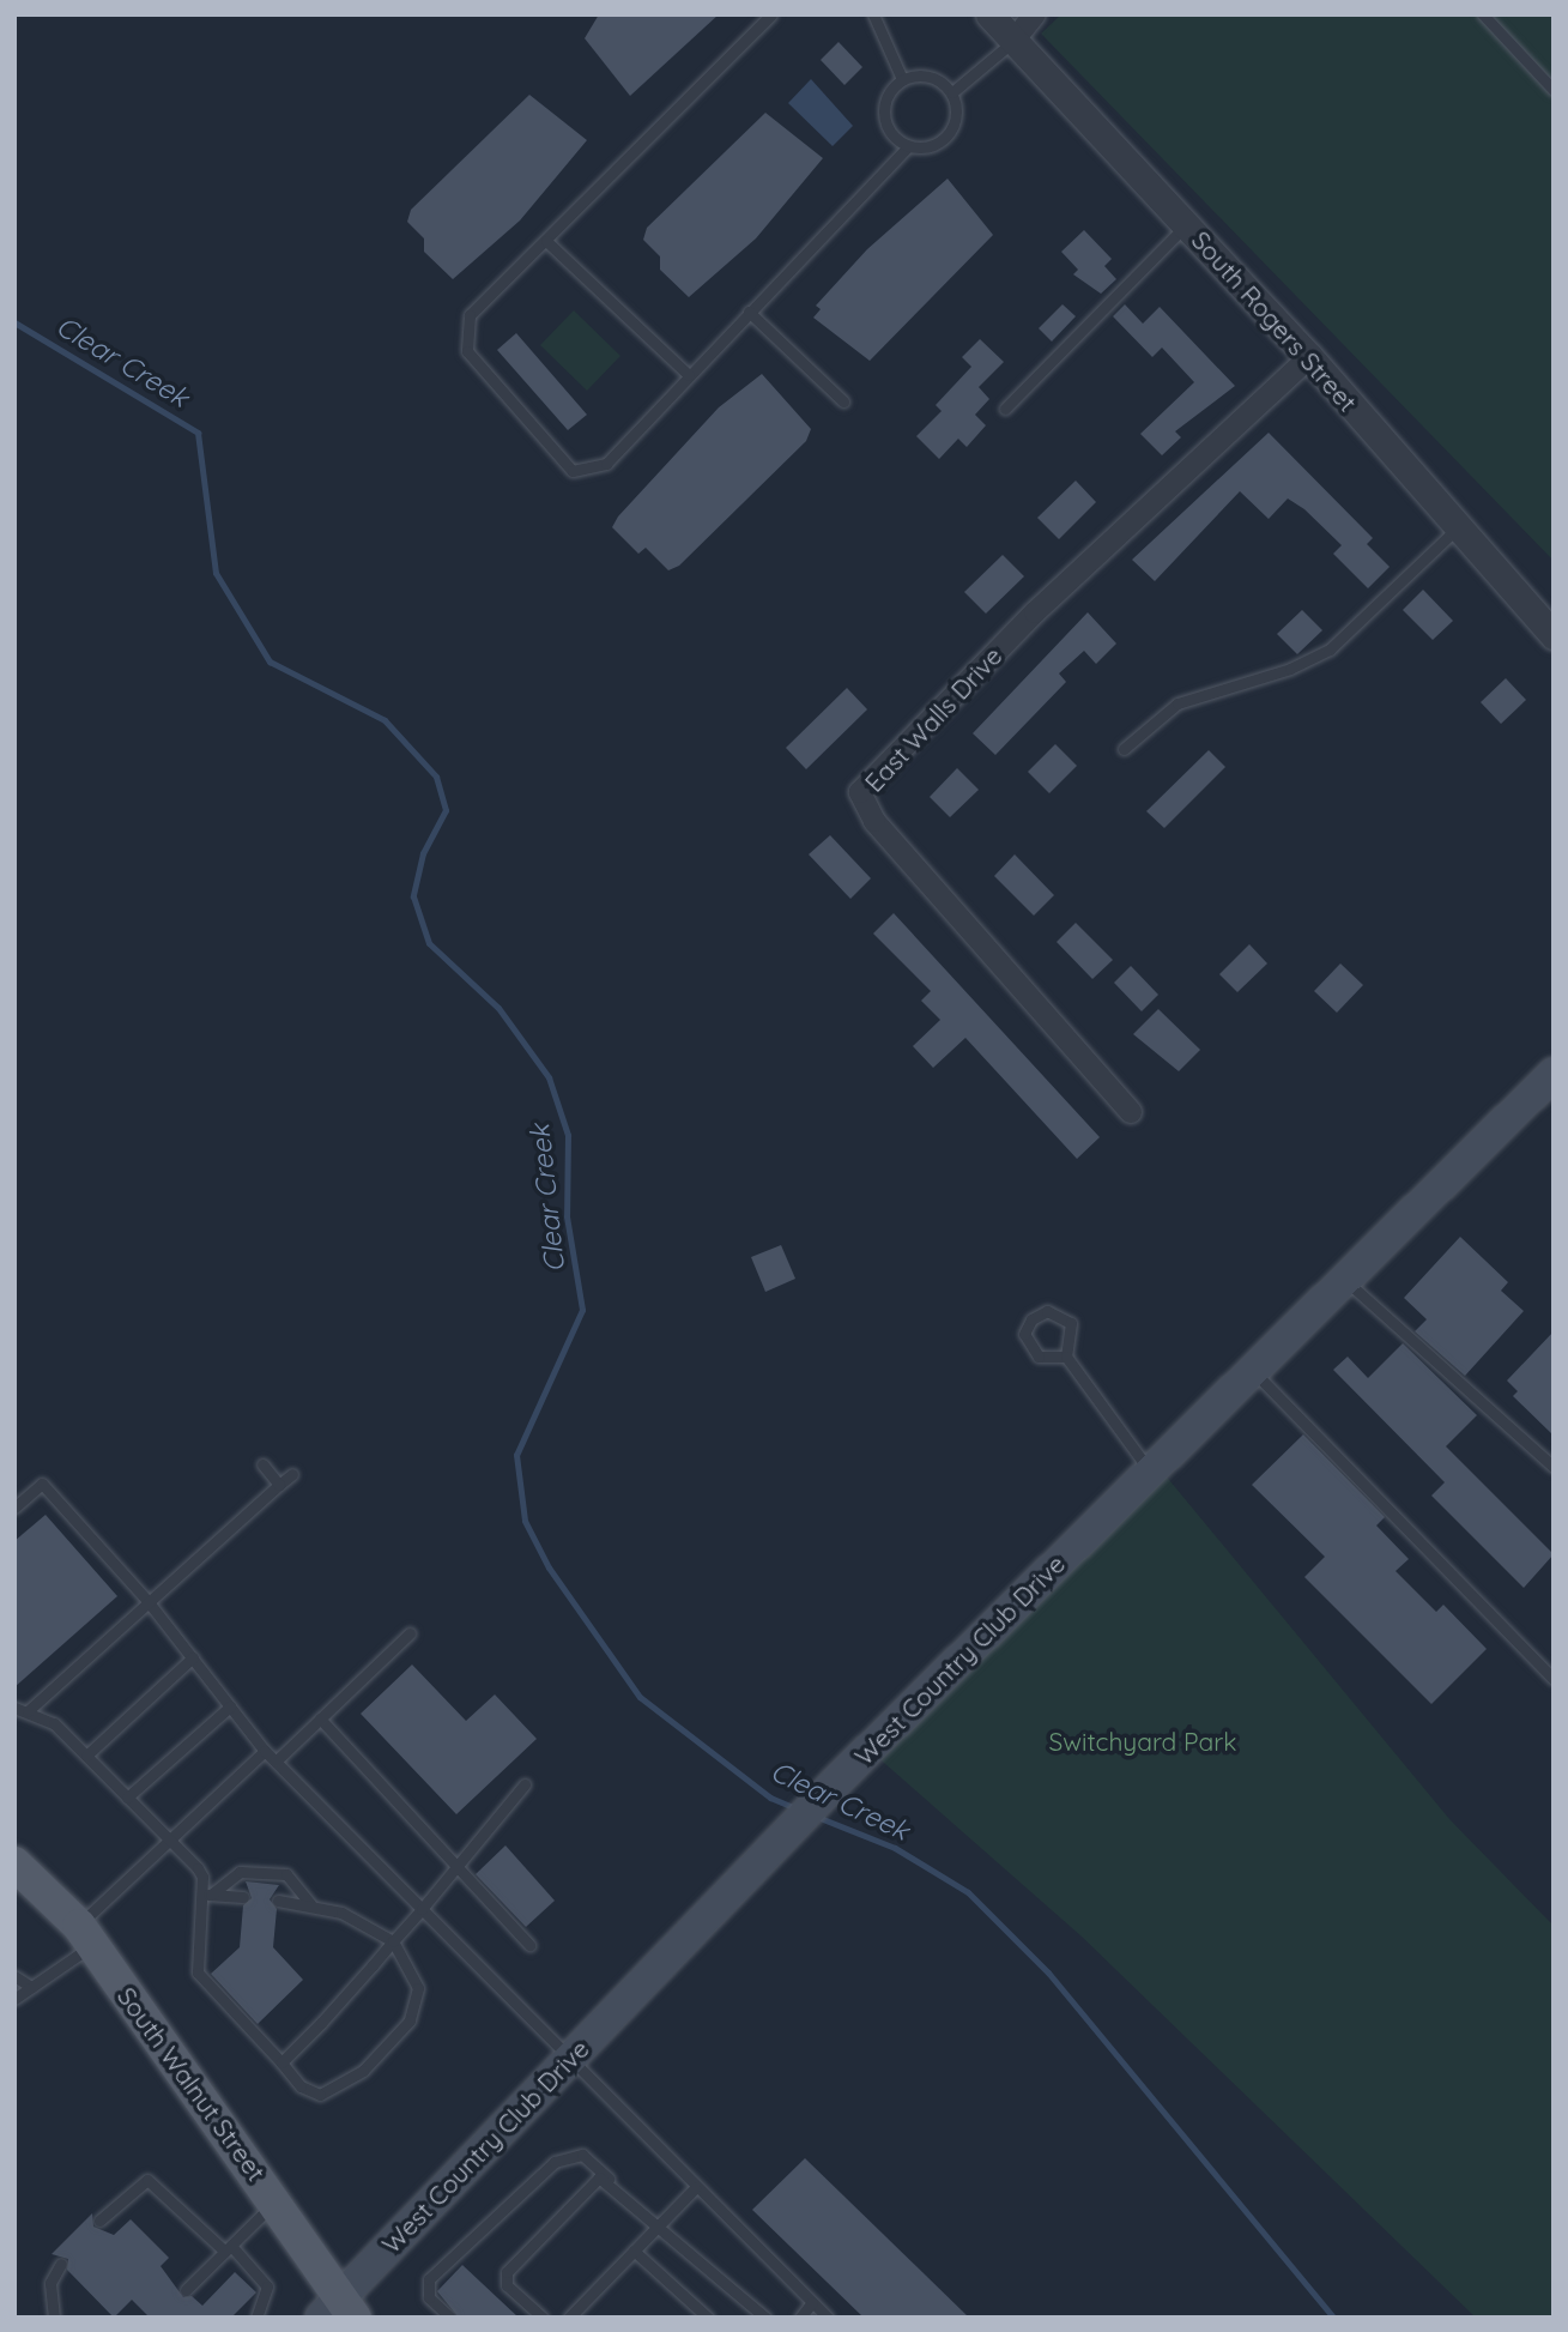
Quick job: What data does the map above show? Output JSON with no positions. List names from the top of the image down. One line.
{"streets":{"main road":["West Country Club Drive","South Walnut Street"],"street":["South Rogers Street","East Walls Drive"]},"crossings":[["South Rogers Street","East Walls Drive"],["West Country Club Drive","South Walnut Street"]],"water":["Clear Creek"],"parks":["Switchyard Park"]}
